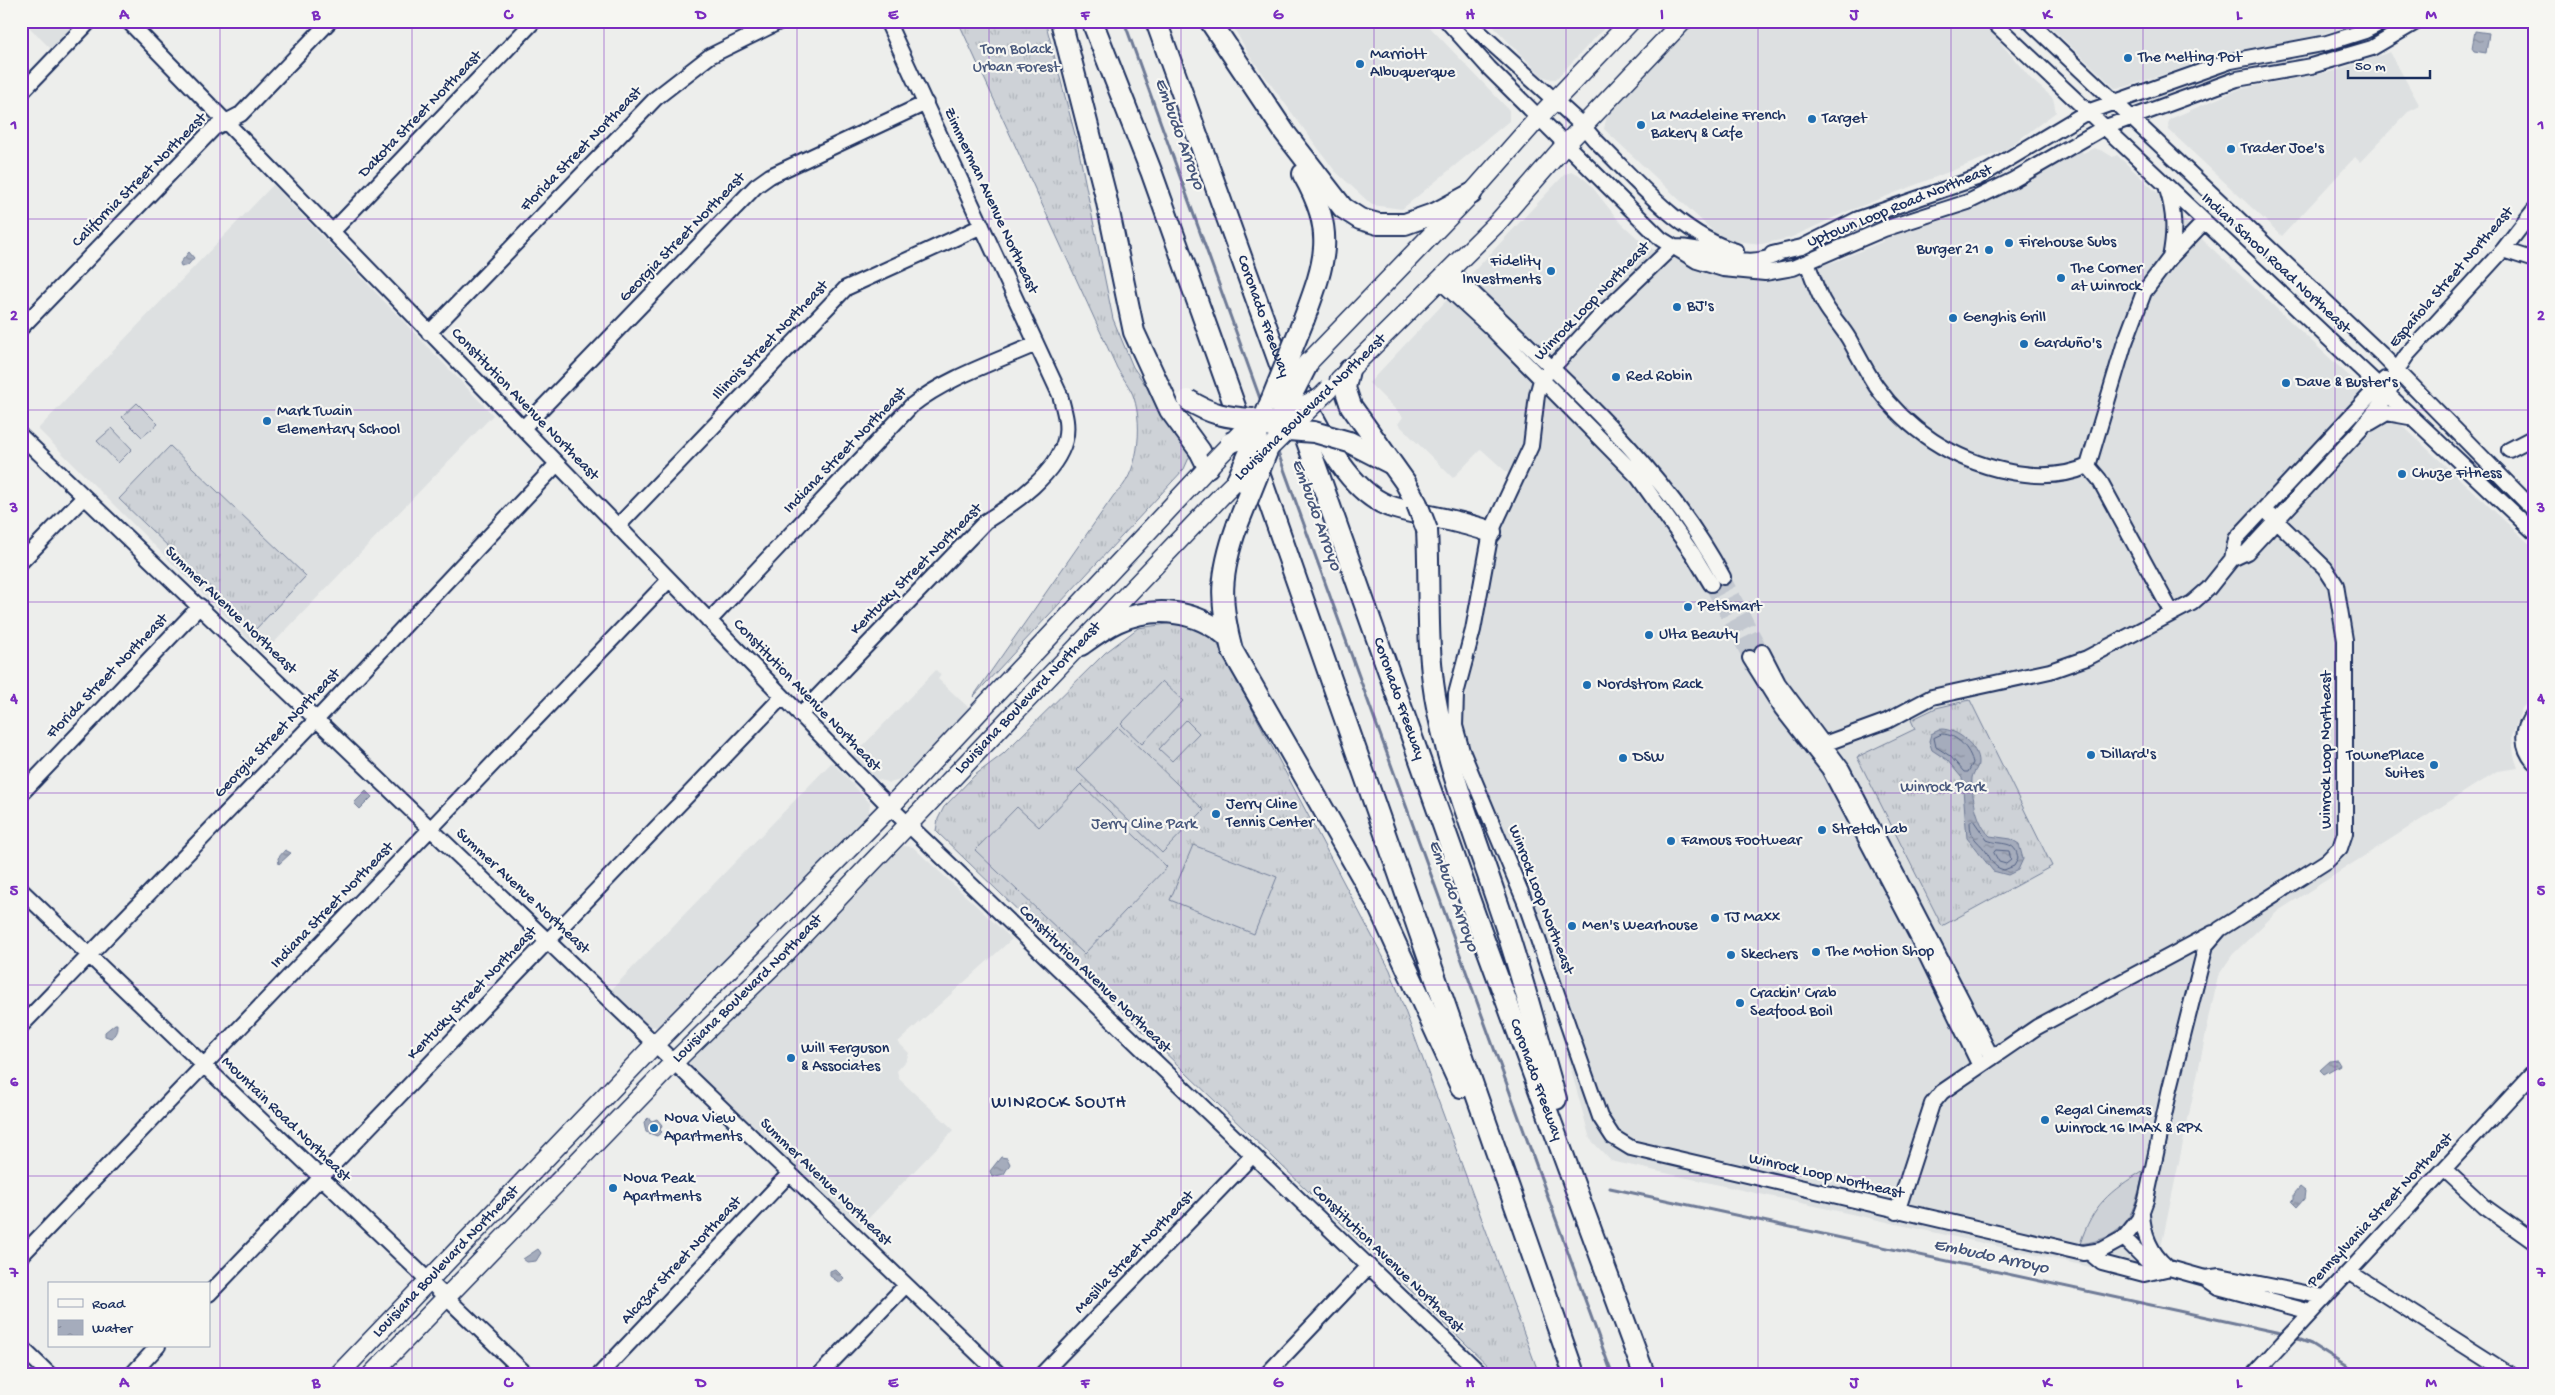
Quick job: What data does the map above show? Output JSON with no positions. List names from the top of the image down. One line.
{"streets":{"highway":["Coronado Freeway"],"main road":["Louisiana Boulevard Northeast"],"street":["Dakota Street Northeast","Florida Street Northeast","California Street Northeast","Zimmerman Avenue Northeast","Uptown Loop Road Northeast","Georgia Street Northeast","Indian School Road Northeast","Española Street Northeast","Winrock Loop Northeast","Illinois Street Northeast","Constitution Avenue Northeast","Indiana Street Northeast","Kentucky Street Northeast","Summer Avenue Northeast","Mountain Road Northeast","Pennsylvania Street Northeast","Mesilla Street Northeast","Alcazar Street Northeast"]},"crossings":[["Dakota Street Northeast","Constitution Avenue Northeast"],["Florida Street Northeast","Constitution Avenue Northeast"],["Florida Street Northeast","Summer Avenue Northeast"],["California Street Northeast","Constitution Avenue Northeast"],["Zimmerman Avenue Northeast","Georgia Street Northeast"],["Zimmerman Avenue Northeast","Illinois Street Northeast"],["Zimmerman Avenue Northeast","Indiana Street Northeast"],["Zimmerman Avenue Northeast","Kentucky Street Northeast"],["Uptown Loop Road Northeast","Indian School Road Northeast"],["Uptown Loop Road Northeast","Winrock Loop Northeast"],["Uptown Loop Road Northeast","Louisiana Boulevard Northeast"],["Georgia Street Northeast","Constitution Avenue Northeast"],["Georgia Street Northeast","Summer Avenue Northeast"],["Georgia Street Northeast","Mountain Road Northeast"],["Indian School Road Northeast","Española Street Northeast"],["Winrock Loop Northeast","Pennsylvania Street Northeast"],["Illinois Street Northeast","Constitution Avenue Northeast"],["Constitution Avenue Northeast","Louisiana Boulevard Northeast"],["Constitution Avenue Northeast","Indiana Street Northeast"],["Constitution Avenue Northeast","Kentucky Street Northeast"],["Constitution Avenue Northeast","Mesilla Street Northeast"],["Louisiana Boulevard Northeast","Summer Avenue Northeast"],["Louisiana Boulevard Northeast","Mountain Road Northeast"],["Indiana Street Northeast","Summer Avenue Northeast"],["Indiana Street Northeast","Mountain Road Northeast"],["Kentucky Street Northeast","Summer Avenue Northeast"],["Kentucky Street Northeast","Mountain Road Northeast"],["Summer Avenue Northeast","Alcazar Street Northeast"]],"districts":["WINROCK SOUTH"],"water":["Embudo Arroyo"],"parks":["Tom Bolack Urban Forest","Winrock Park","Jerry Cline Park"],"places":["The Melting Pot","Marriott Albuquerque","Target","La Madeleine French Bakery & Cafe","Trader Joe's","Firehouse Subs","Burger 21","Fidelity Investments","The Corner at Winrock","BJ's","Genghis Grill","Garduño's","Red Robin","Dave & Buster's","Mark Twain Elementary School","Chuze Fitness","PetSmart","Ulta Beauty","Nordstrom Rack","Dillard's","DSW","TownePlace Suites","Jerry Cline Tennis Center","Stretch Lab","Famous Footwear","TJ Maxx","Men's Wearhouse","The Motion Shop","Skechers","Crackin' Crab Seafood Boil","Will Ferguson & Associates","Regal Cinemas Winrock 16 IMAX & RPX","Nova View Apartments","Nova Peak Apartments"],"legend":["Road","Water"],"scale_bar":"50 m","grid":{"columns":["A","B","C","D","E","F","G","H","I","J","K","L","M"],"rows":["1","2","3","4","5","6","7"]}}
